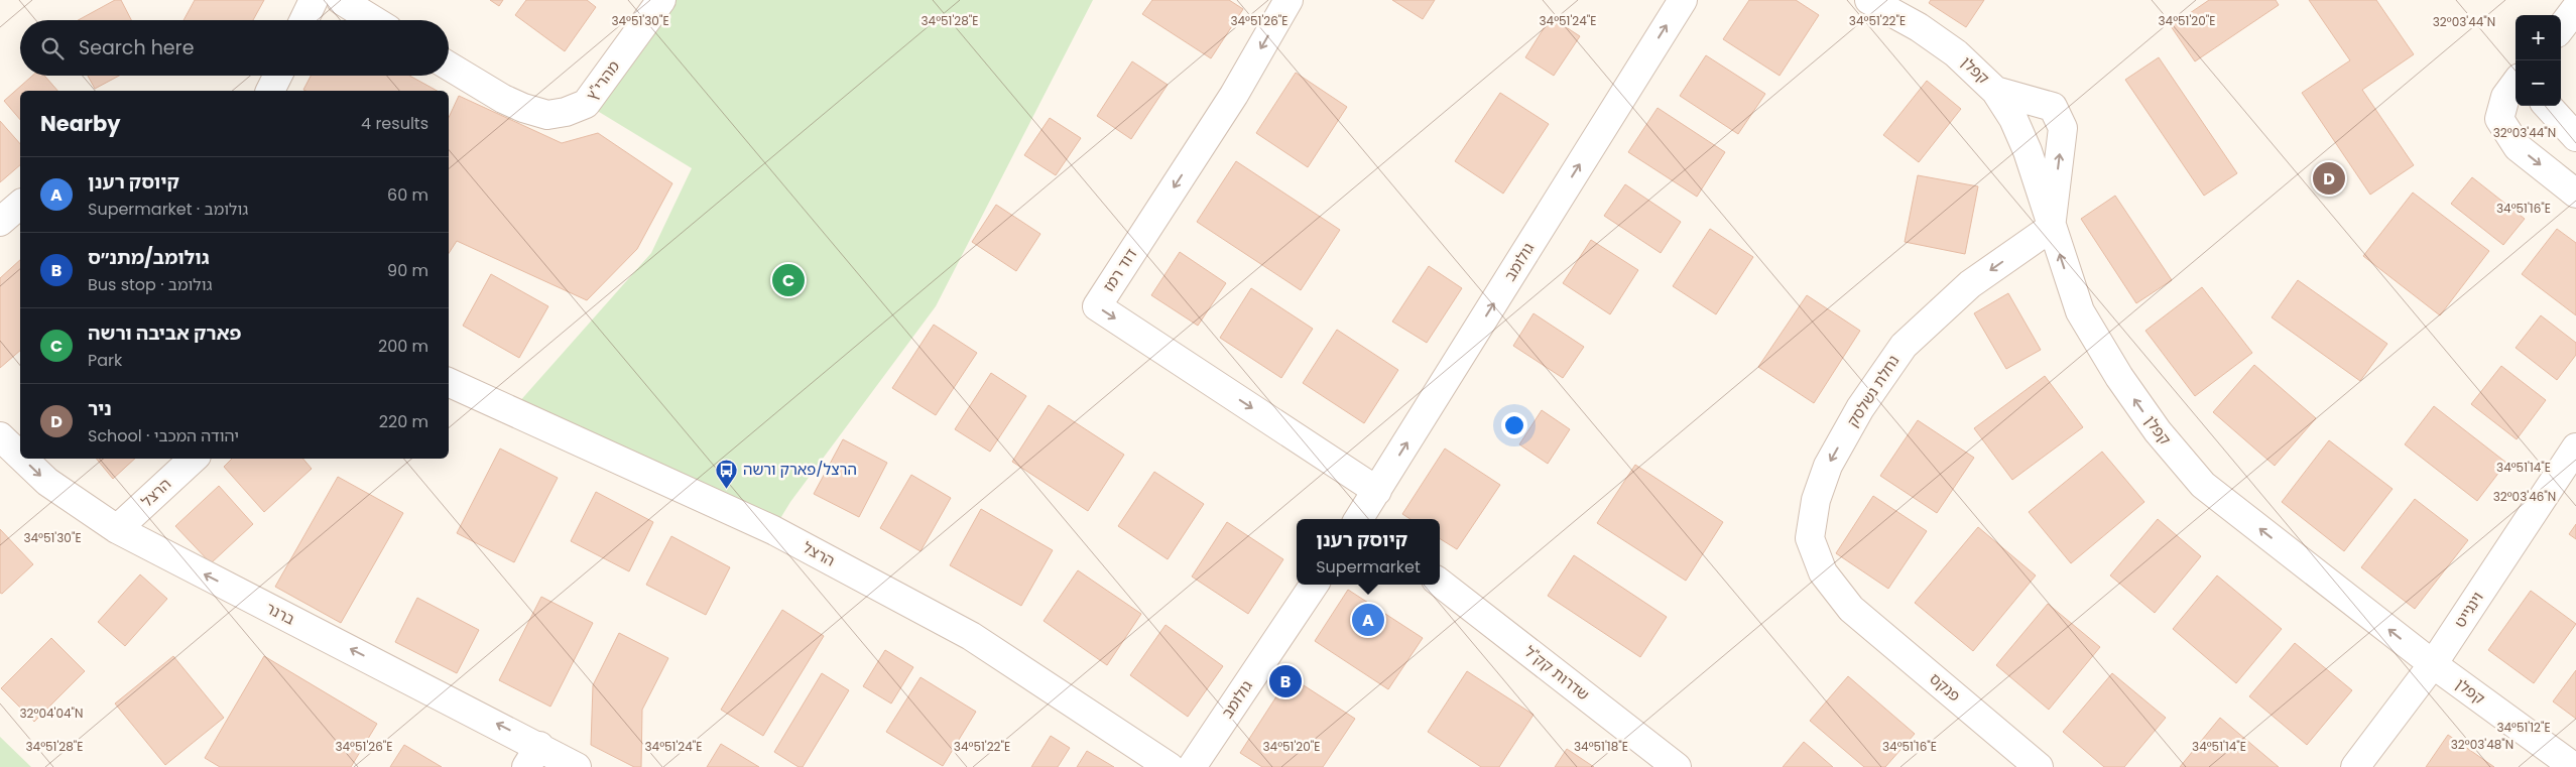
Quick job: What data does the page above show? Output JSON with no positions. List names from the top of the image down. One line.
{"streets":{"street":["קפלן","מהרי\"ץ","גולומב","דוד רמז","נחלת נשלסק","הרצל","וינגייט","ברנר","שדרות קק\"ל","פנקס"]},"crossings":[["קפלן","נחלת נשלסק"],["קפלן","וינגייט"],["גולומב","דוד רמז"],["נחלת נשלסק","פנקס"],["הרצל","ברנר"]],"one_way":["קפלן","גולומב","נחלת נשלסק"],"places":{"bus stop":["הרצל/פארק ורשה"]},"page":{"map_buttons":["+","−"],"search":"Search here","heading":["Nearby","4 results"],"list":[{"mark":"A","name":"קיוסק רענן","note":"Supermarket · גולומב","value":"60 m"},{"mark":"B","name":"גולומב/מתנ״ס","note":"Bus stop · גולומב","value":"90 m"},{"mark":"C","name":"פארק אביבה ורשה","note":"Park","value":"200 m"},{"mark":"D","name":"ניר","note":"School · יהודה המכבי","value":"220 m"}],"pins":["D","C","A","B"],"popup":["קיוסק רענן","Supermarket"]},"coordinates":["34°51'30\"E","34°51'28\"E","34°51'26\"E","34°51'24\"E","34°51'22\"E","34°51'20\"E","32°03'44\"N","34°51'16\"E","34°51'14\"E","32°03'46\"N","32°04'04\"N","34°51'12\"E","32°03'48\"N","34°51'18\"E"]}
